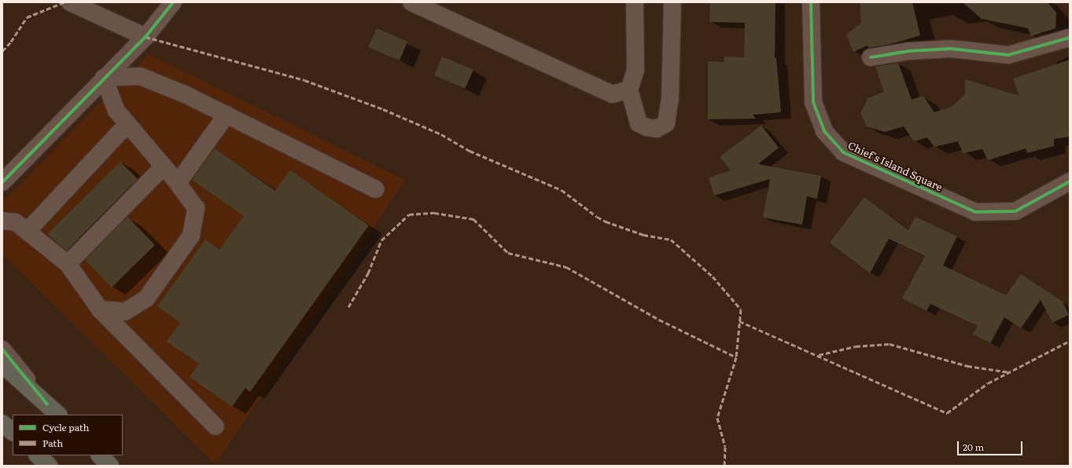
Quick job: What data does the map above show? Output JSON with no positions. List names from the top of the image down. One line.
{"streets":{"street":["Chief's Island Square"]},"legend":["Cycle path","Path"],"scale_bar":"20 m"}
